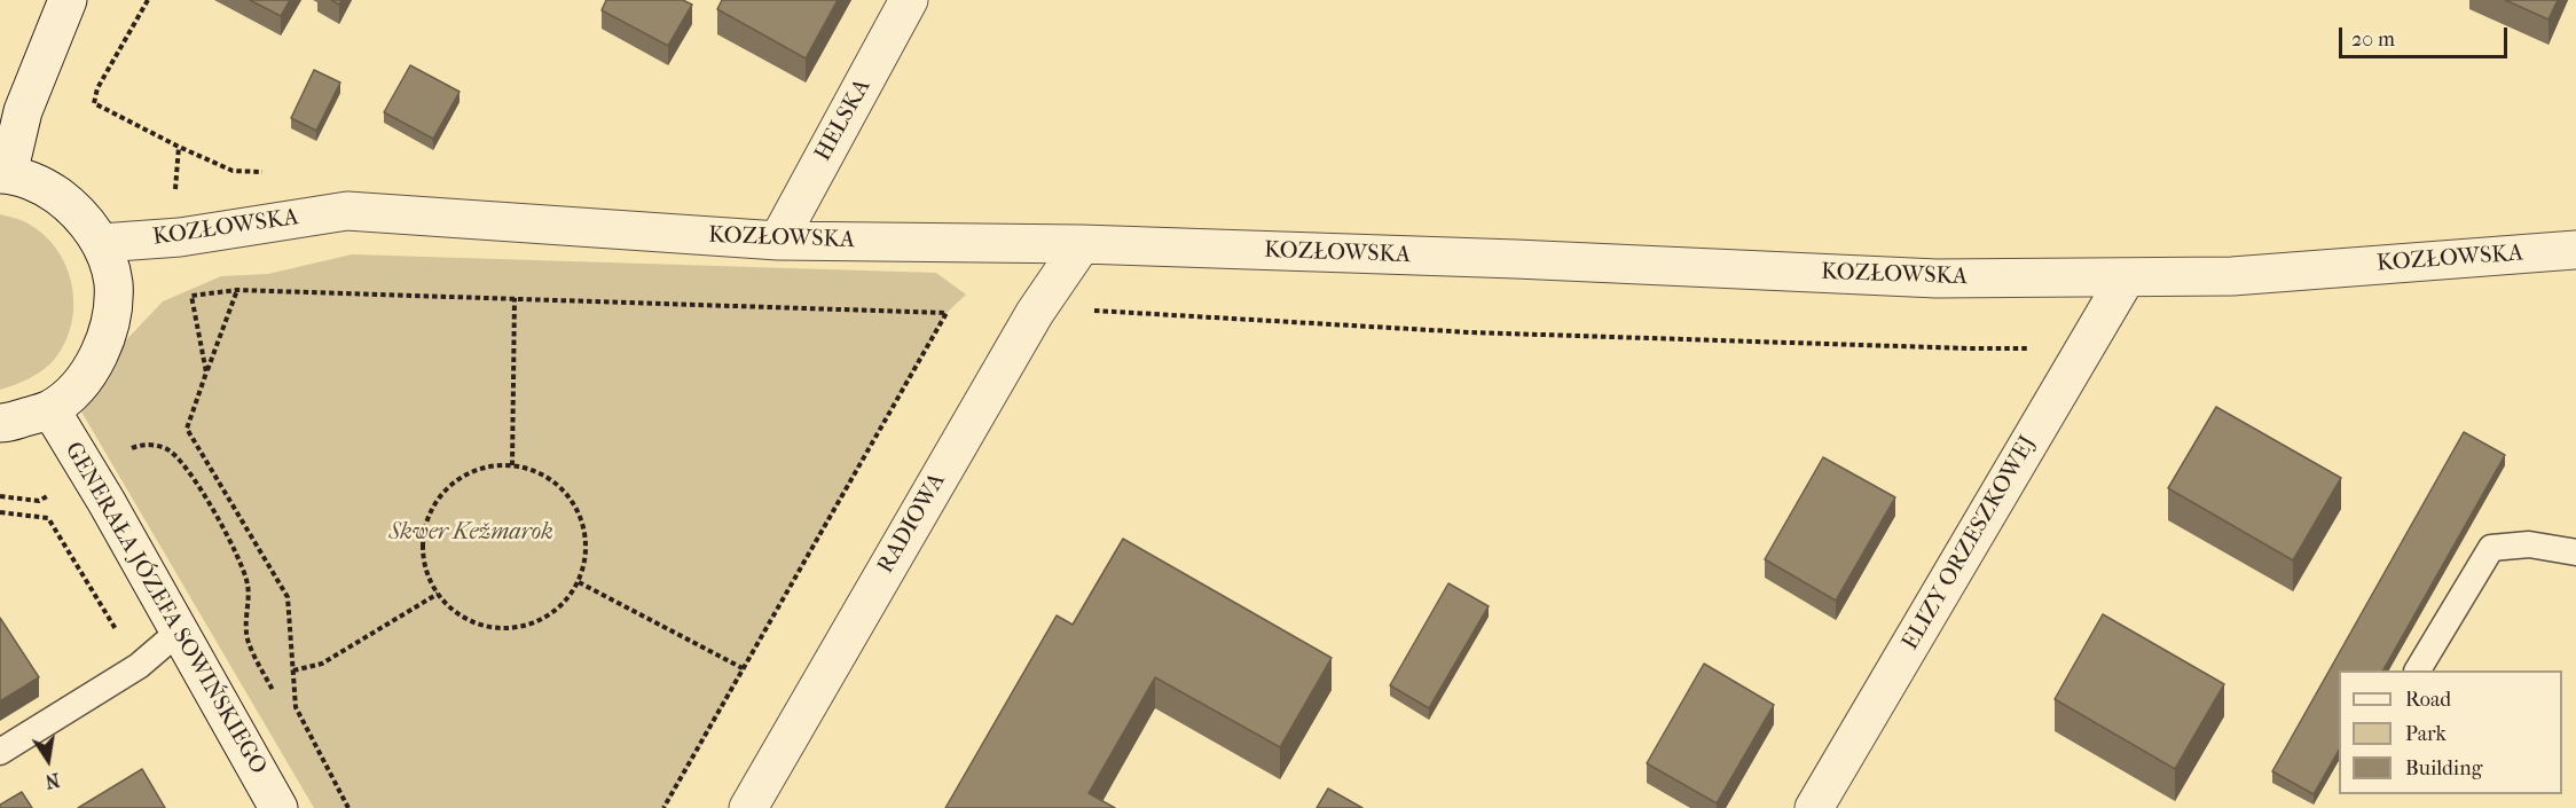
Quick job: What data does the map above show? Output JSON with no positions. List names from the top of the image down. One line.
{"streets":{"street":["HELSKA","KOZŁOWSKA","RADIOWA","ELIZY ORZESZKOWEJ","GENERAŁA JÓZEFA SOWIŃSKIEGO"]},"crossings":[["HELSKA","KOZŁOWSKA"],["KOZŁOWSKA","RADIOWA"],["KOZŁOWSKA","ELIZY ORZESZKOWEJ"]],"parks":["Skwer Kežmarok"],"legend":["Road","Park","Building"],"scale_bar":"20 m","north":"bottom"}
